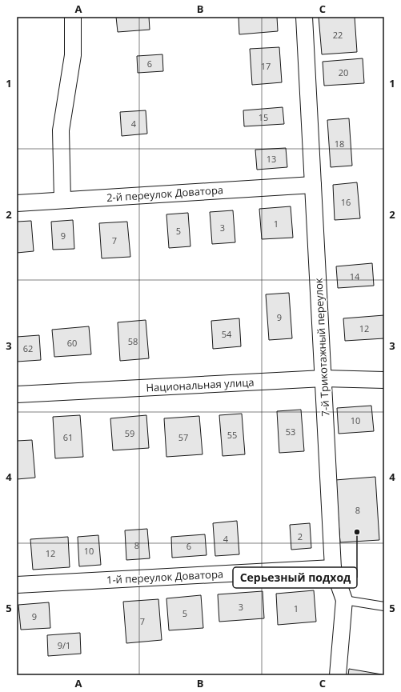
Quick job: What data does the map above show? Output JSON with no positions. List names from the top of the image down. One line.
{"streets":{"street":["2-й переулок Доватора","7-й Трикотажный переулок","Национальная улица","1-й переулок Доватора"]},"crossings":[["2-й переулок Доватора","7-й Трикотажный переулок"],["7-й Трикотажный переулок","Национальная улица"],["7-й Трикотажный переулок","1-й переулок Доватора"]],"places":["Серьезный подход"],"house_numbers":["22","6","17","20","15","4","18","13","16","1","3","5","9","7","14","9","12","54","58","60","62","10","53","59","55","61","57","8","2","4","8","6","10","12","3","1","5","9","7","9/1"],"grid":{"columns":["A","B","C"],"rows":["1","2","3","4","5"]}}
